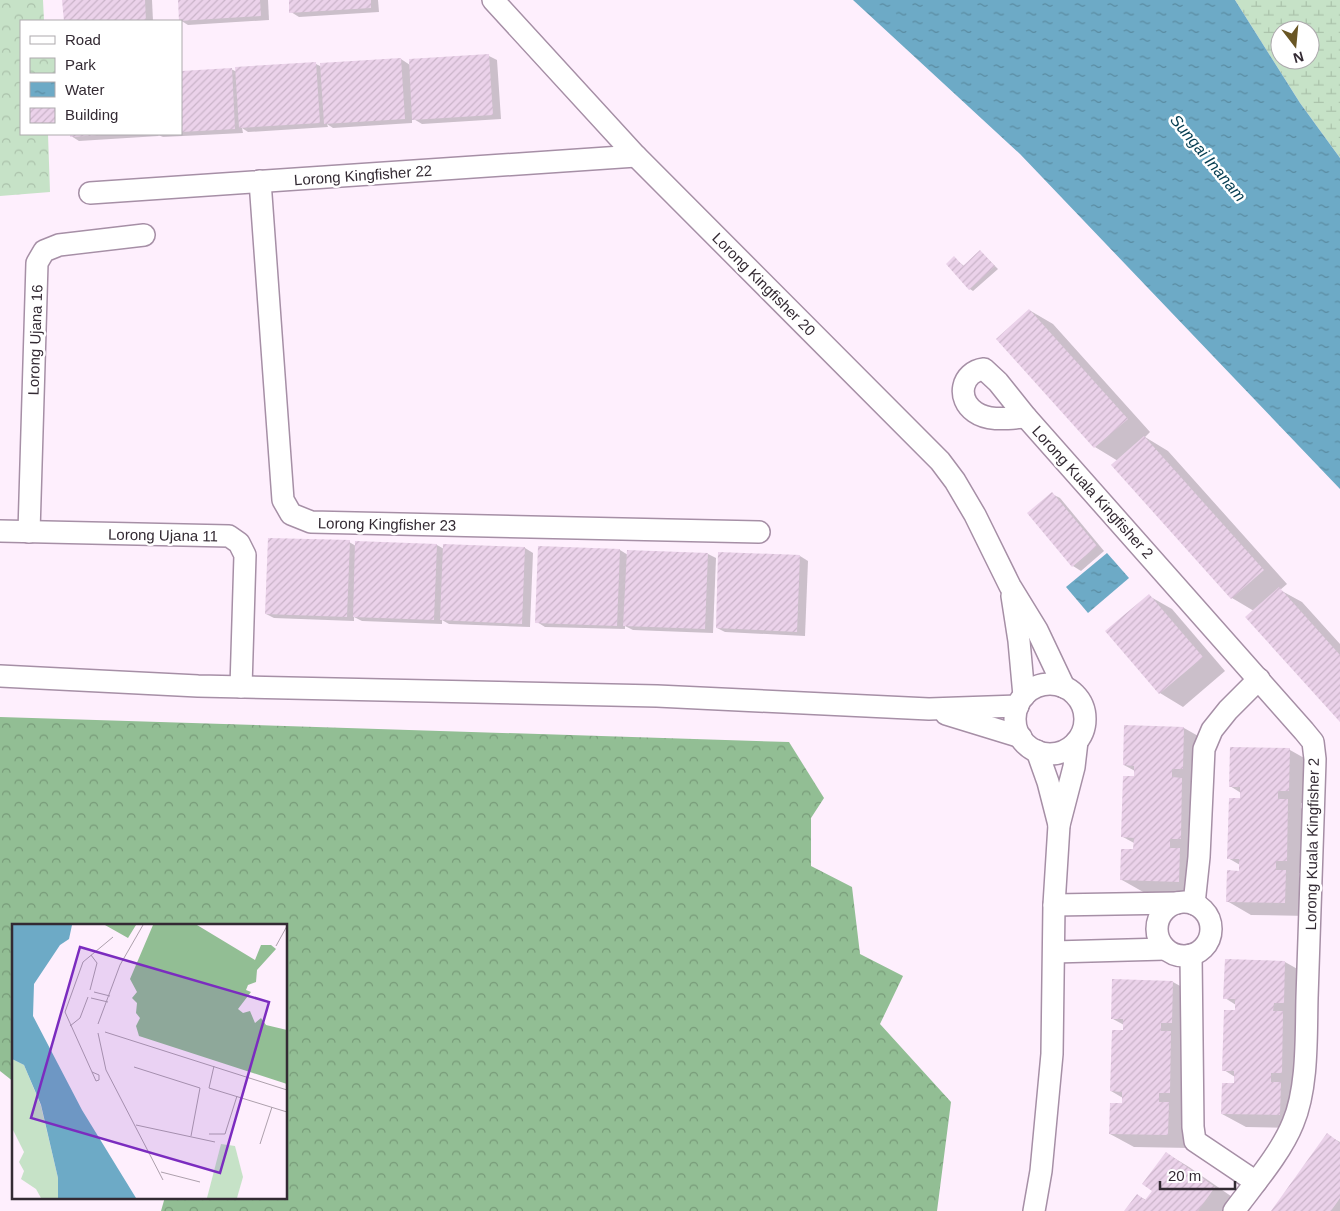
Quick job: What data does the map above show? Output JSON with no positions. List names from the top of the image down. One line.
{"streets":{"street":["Lorong Kingfisher 22","Lorong Kingfisher 20","Lorong Ujana 16","Lorong Kuala Kingfisher 2","Lorong Kingfisher 23","Lorong Ujana 11"]},"crossings":[["Lorong Kingfisher 22","Lorong Kingfisher 20"],["Lorong Kingfisher 22","Lorong Kingfisher 23"],["Lorong Ujana 16","Lorong Ujana 11"]],"water":["Sungai Inanam"],"legend":["Road","Park","Water","Building"],"scale_bar":"20 m","north":"bottom"}
